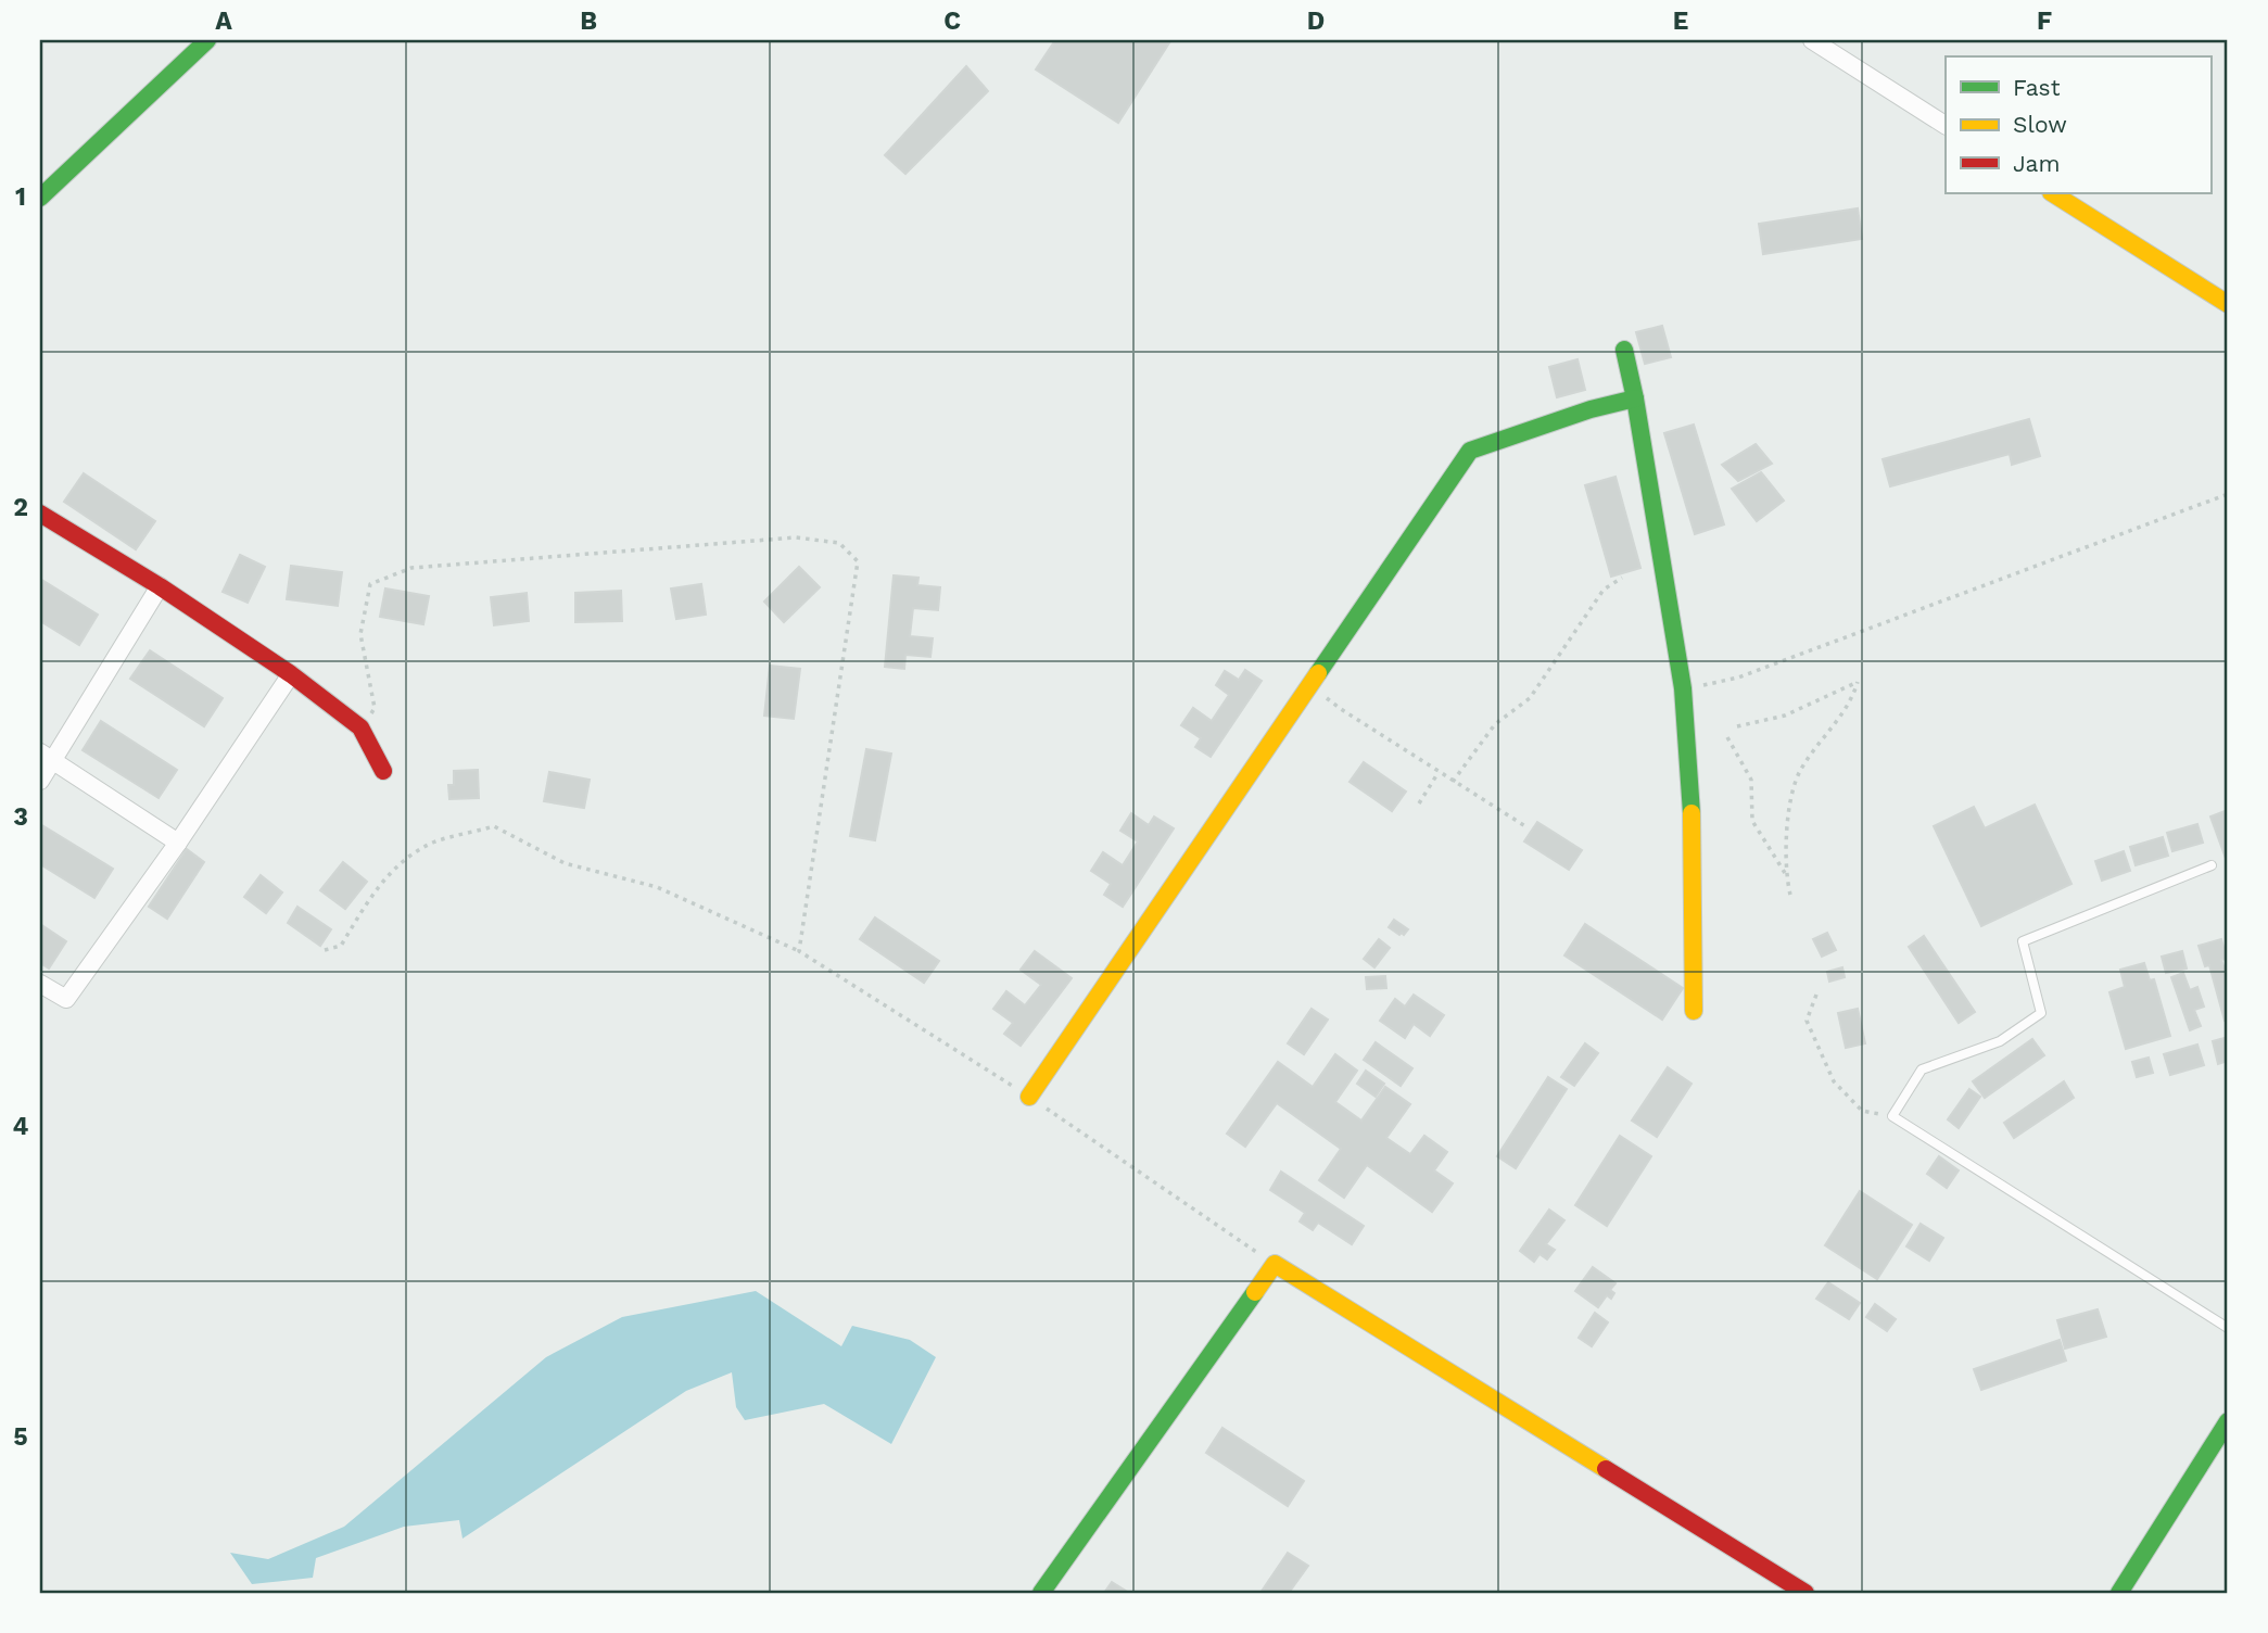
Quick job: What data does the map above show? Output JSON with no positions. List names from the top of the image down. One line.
{"legend":["Fast","Slow","Jam"],"grid":{"columns":["A","B","C","D","E","F"],"rows":["1","2","3","4","5"]}}
